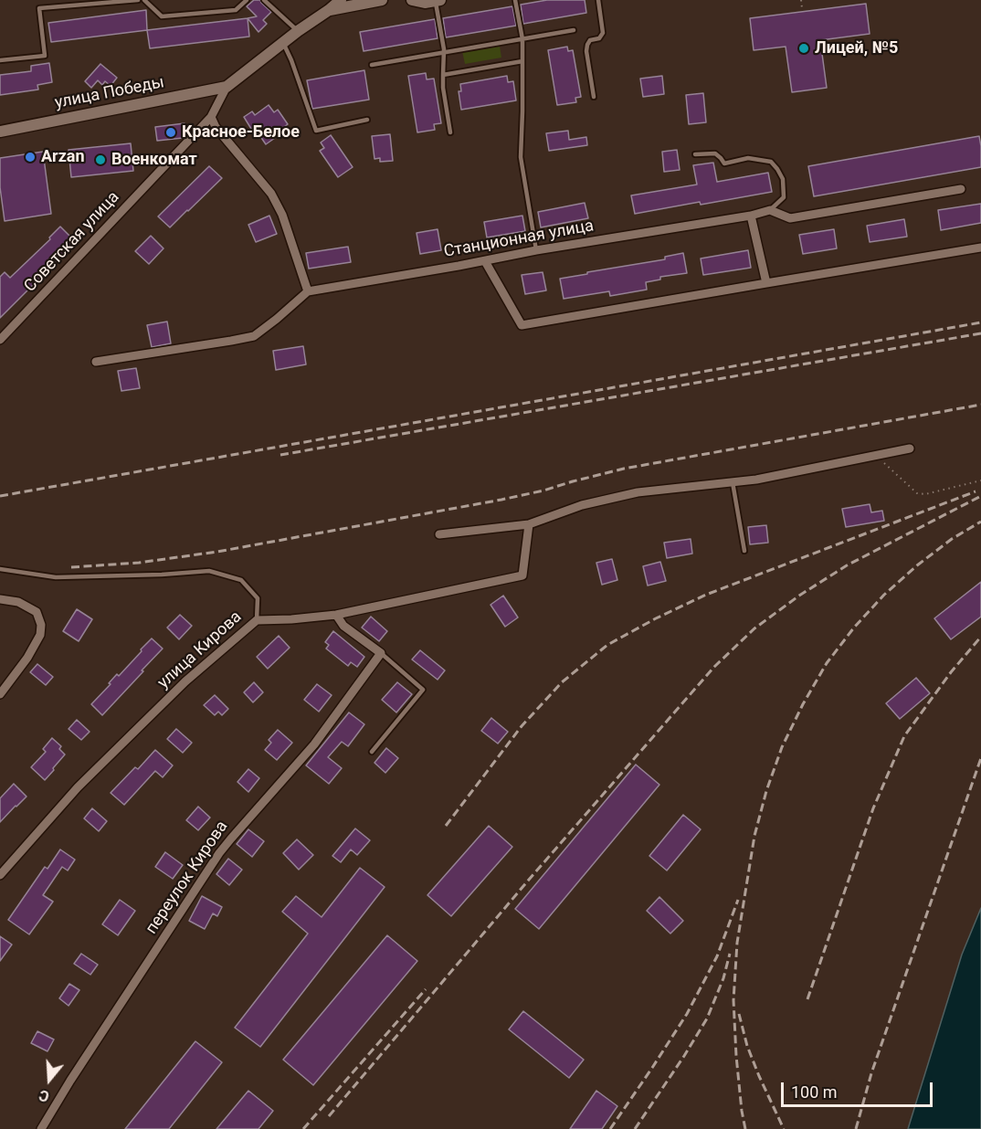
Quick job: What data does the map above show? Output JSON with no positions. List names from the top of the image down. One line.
{"streets":{"street":["улица Победы","Станционная улица","Советская улица","улица Кирова","переулок Кирова"]},"crossings":[["улица Победы","Советская улица"]],"places":["Лицей, №5","Красное-Белое","Arzan","Военкомат"],"scale_bar":"100 m","north":"bottom"}
